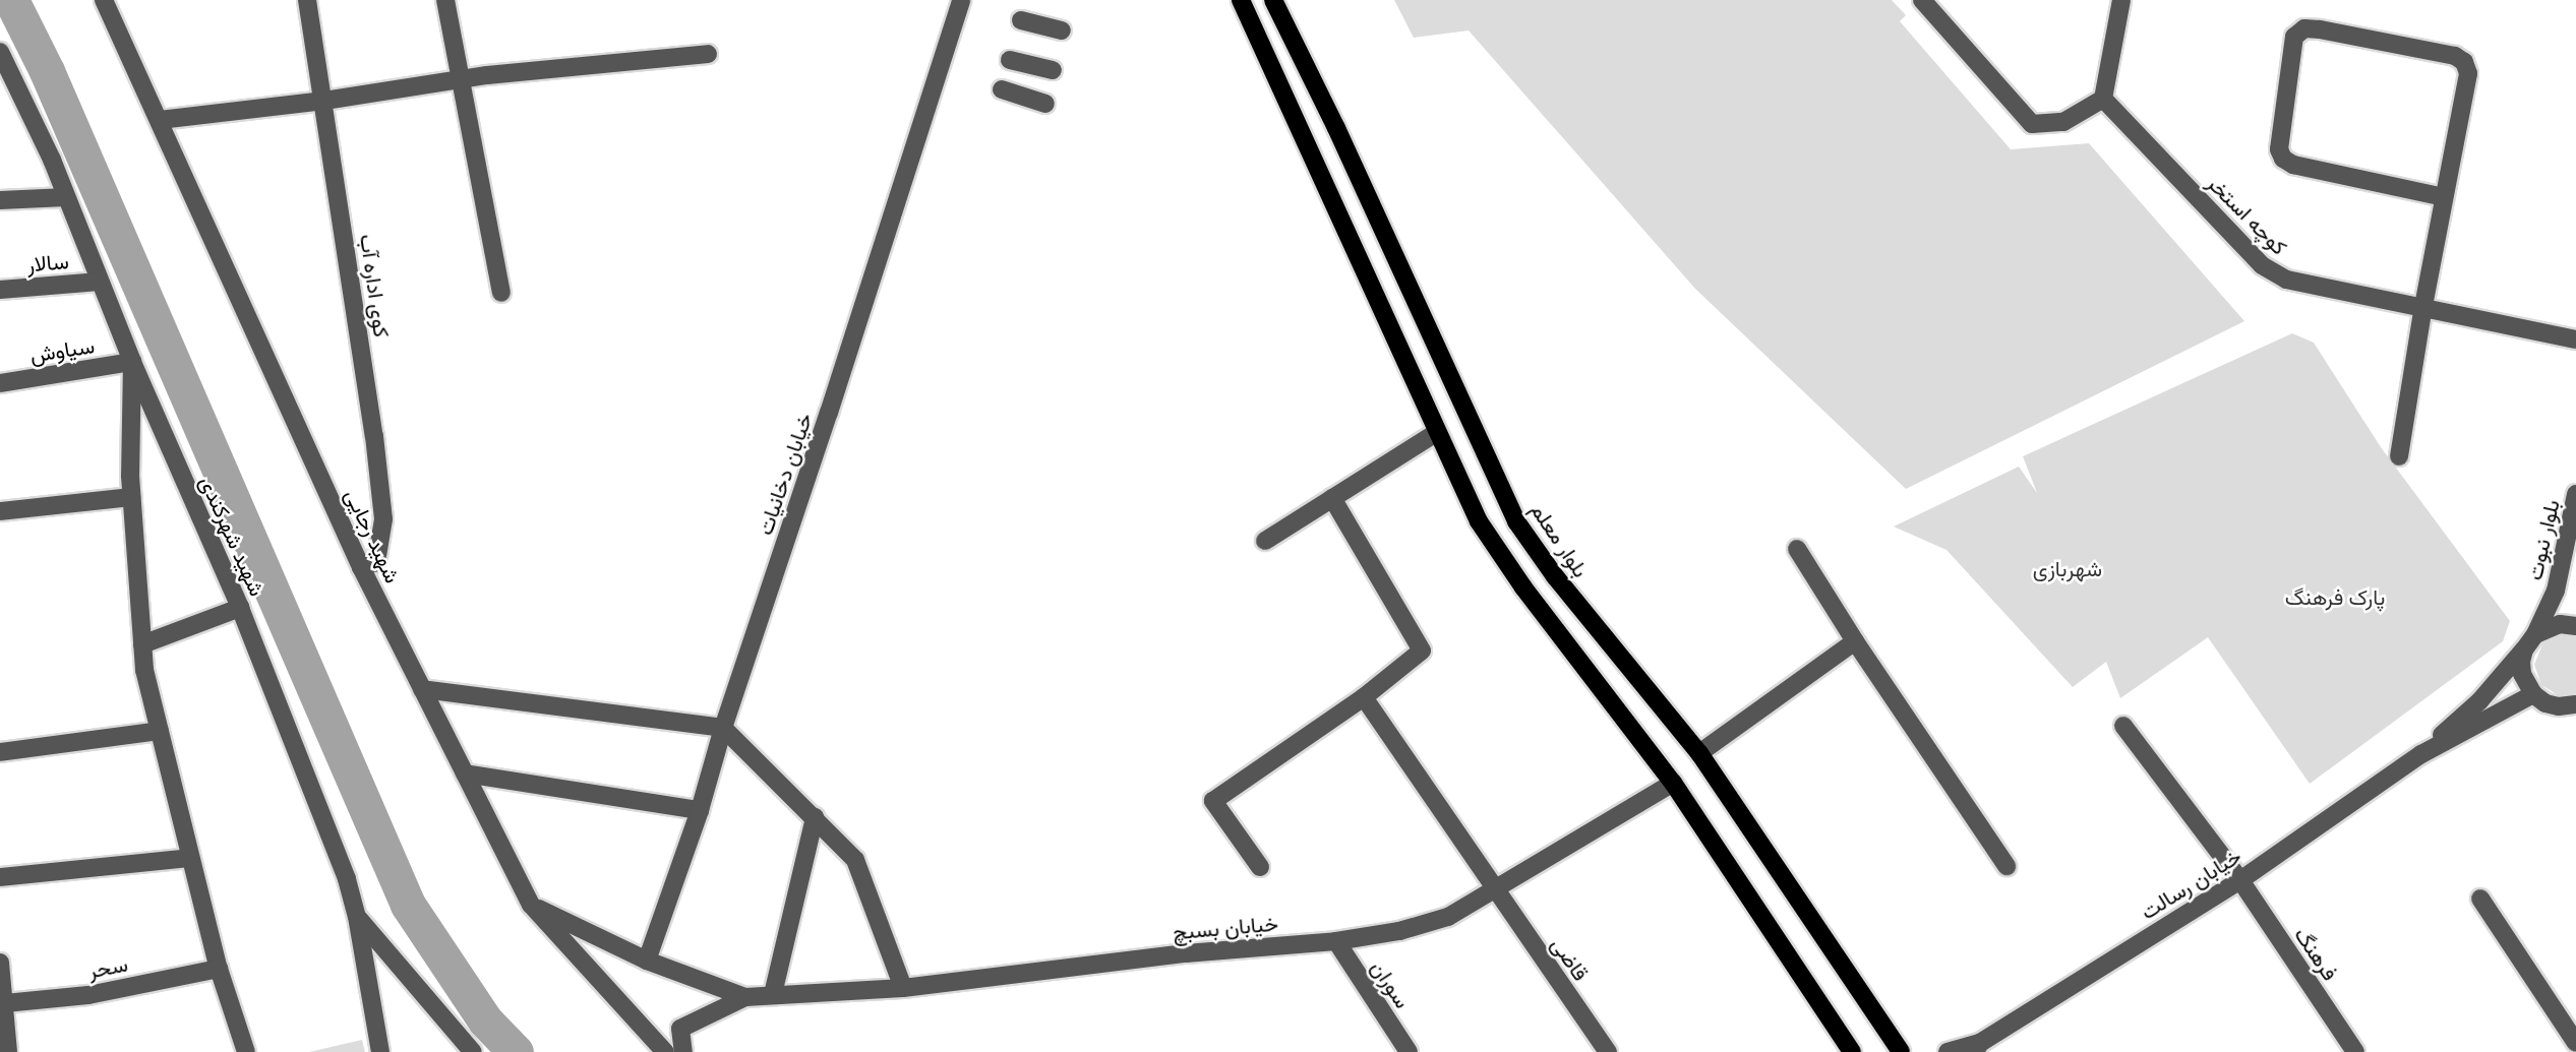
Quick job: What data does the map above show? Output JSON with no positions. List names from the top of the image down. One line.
{"streets":{"main road":["بلوار معلم"],"street":["کوچه استخر","سالار","کوی اداره آب","سیاوش","خیابان دخانیات","شهید شهرکندی","شهید رجایی","بلوار نبوت","خیابان رسالت","خیابان بسبچ","فرهنگ","قاضی","سحر","سوران"]},"crossings":[["سالار","شهید شهرکندی"],["کوی اداره آب","شهید رجایی"],["سیاوش","شهید شهرکندی"],["بلوار نبوت","خیابان رسالت"],["خیابان رسالت","فرهنگ"],["خیابان بسبچ","قاضی"],["خیابان بسبچ","سوران"]],"parks":["شهربازی","پارک فرهنگ"]}
